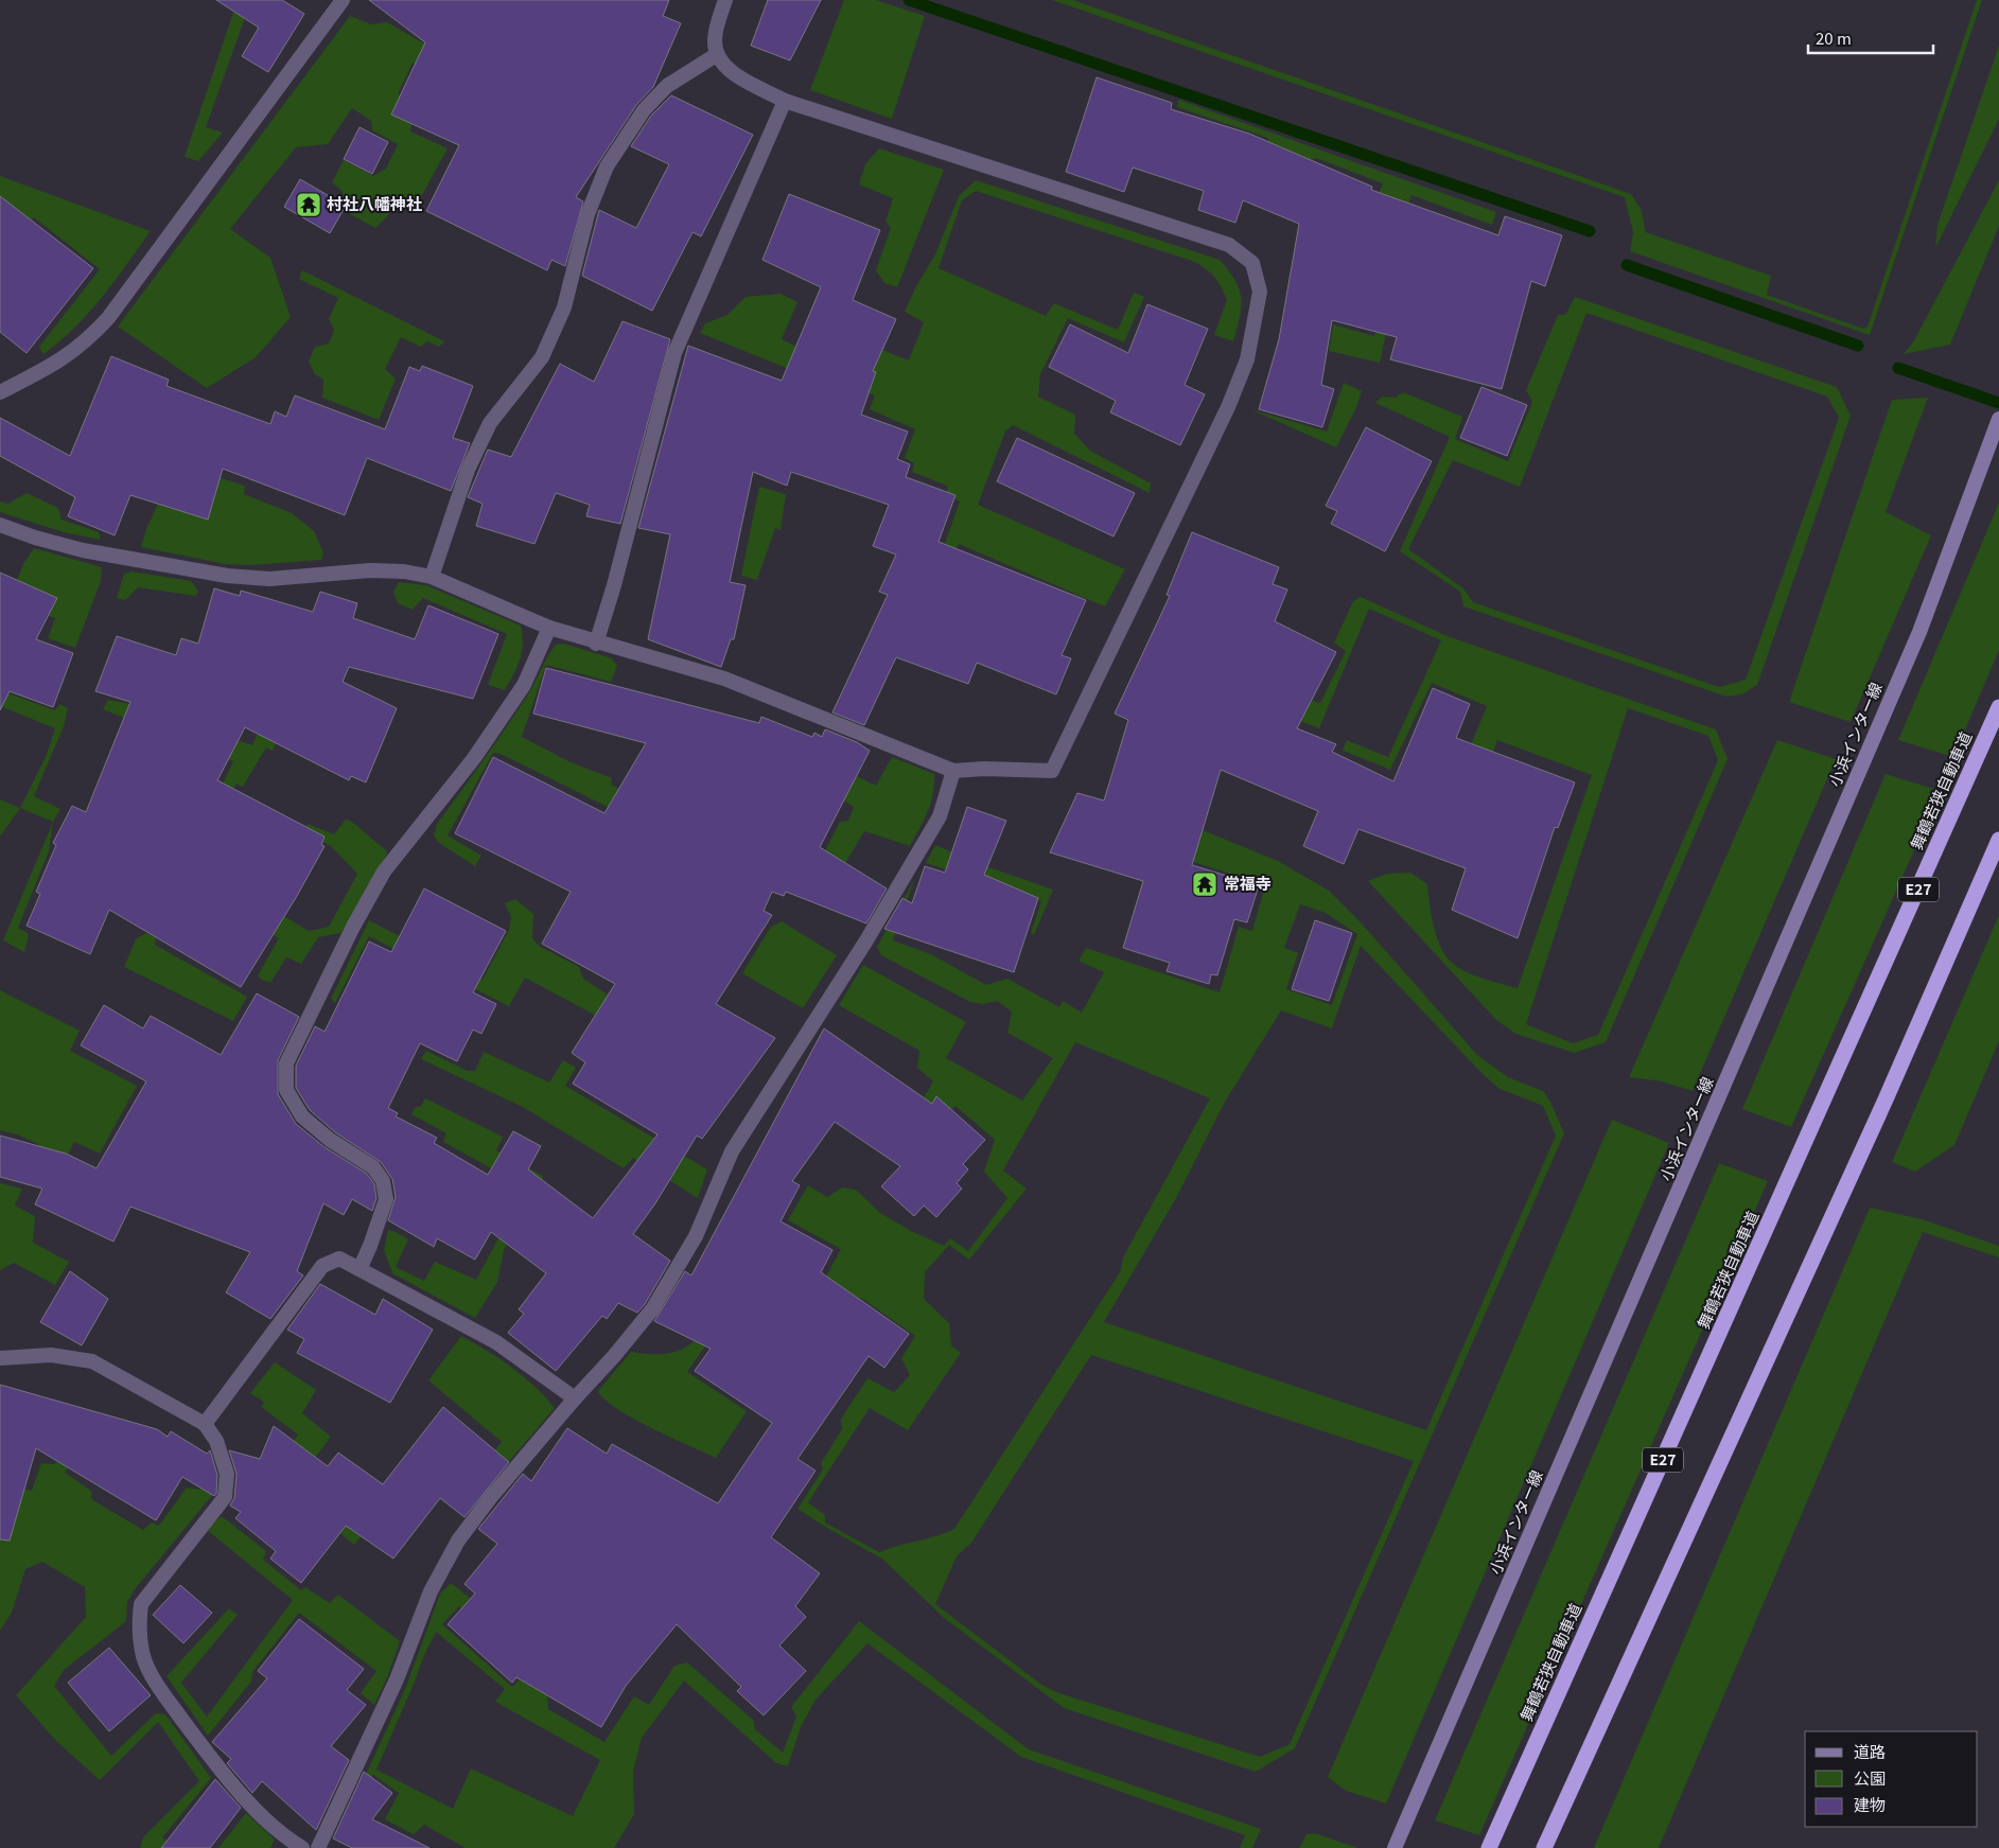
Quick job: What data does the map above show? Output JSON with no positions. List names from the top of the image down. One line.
{"streets":{"highway":["舞鶴若狭自動車道","E27"],"main road":["小浜インター線"]},"places":{"temple":["村社八幡神社","常福寺"]},"legend":["道路","公園","建物"],"scale_bar":"20 m"}
